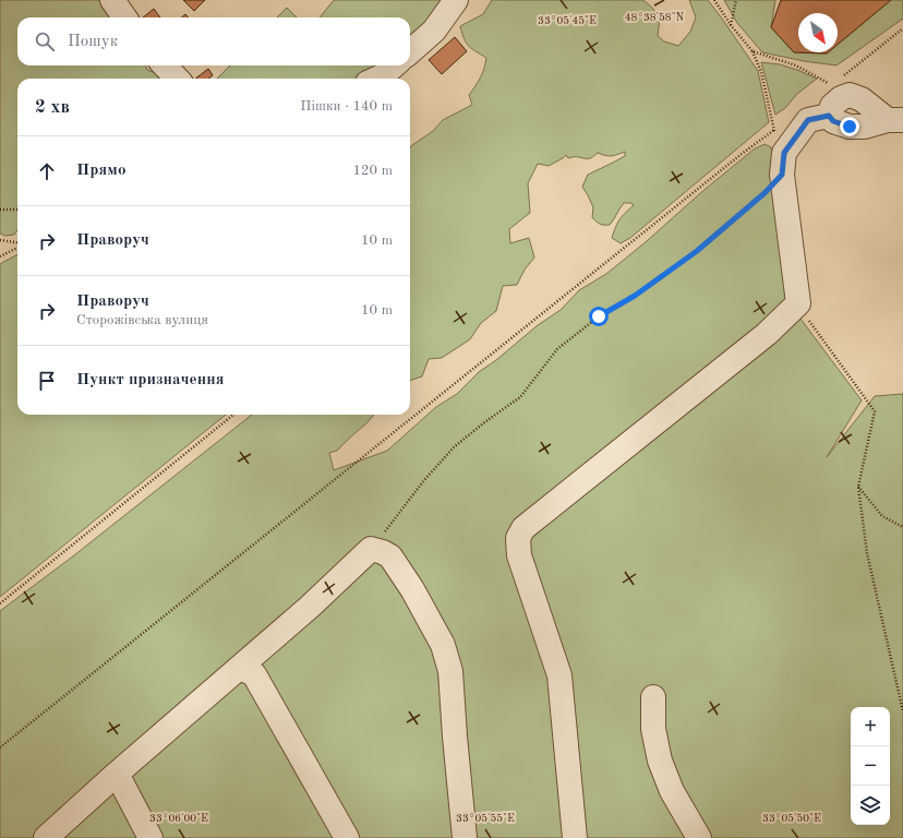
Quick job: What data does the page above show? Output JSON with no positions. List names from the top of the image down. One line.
{"north":"bottom right","page":{"search":"Пошук","heading":["2 хв","Пішки · 140 m"],"list":[["Прямо","120 m"],["Праворуч","10 m"],["Праворуч","Сторожівська вулиця","10 m"],"Пункт призначення"],"map_buttons":["+","−"]},"coordinates":["48°38'58\"N","33°05'45\"E","33°06'00\"E","33°05'55\"E","33°05'50\"E"]}
